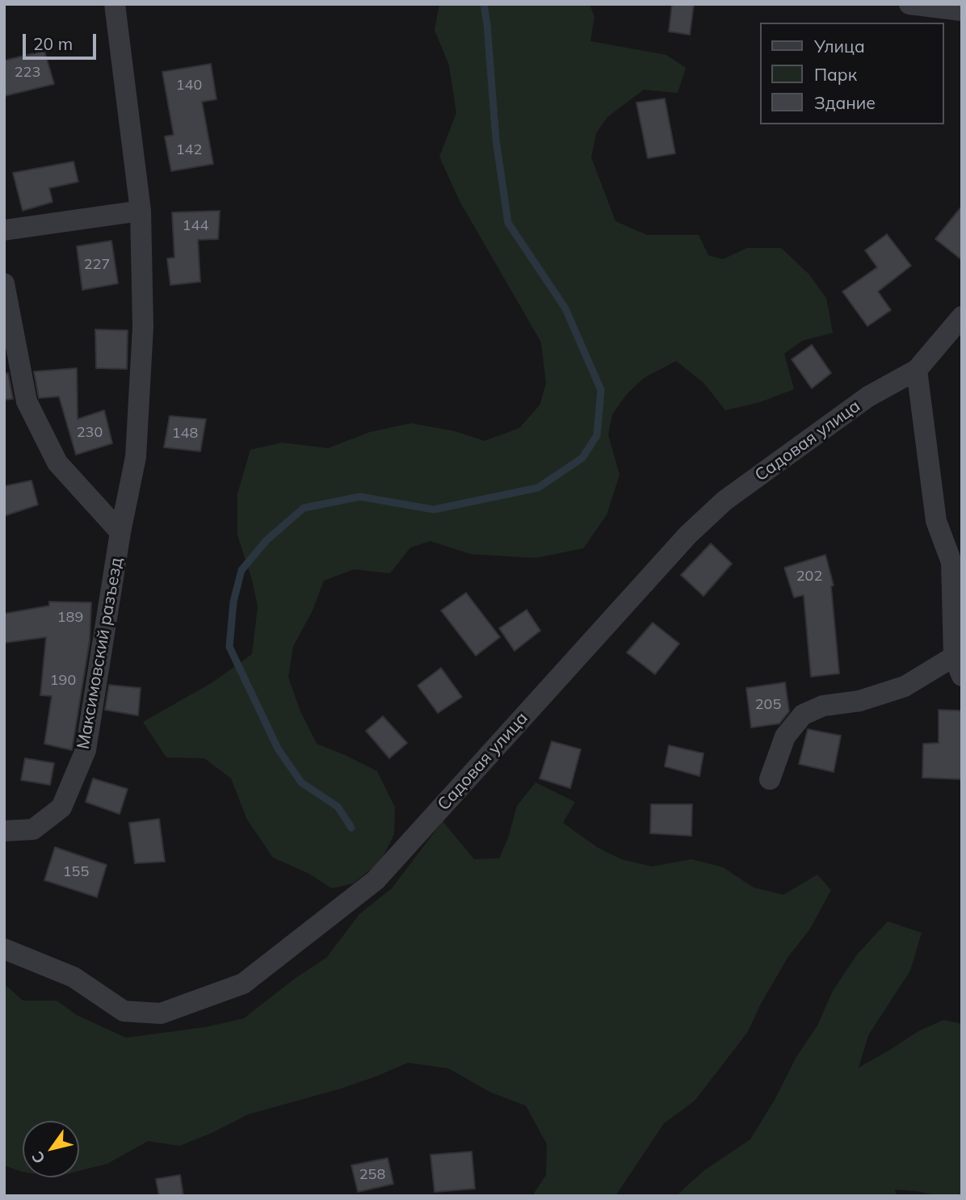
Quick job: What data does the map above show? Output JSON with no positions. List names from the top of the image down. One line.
{"streets":{"street":["Садовая улица","Максимовский разъезд"]},"house_numbers":["223","140","142","144","227","230","148","202","189","190","205","155","258"],"legend":["Улица","Парк","Здание"],"scale_bar":"20 m","north":"bottom left"}
